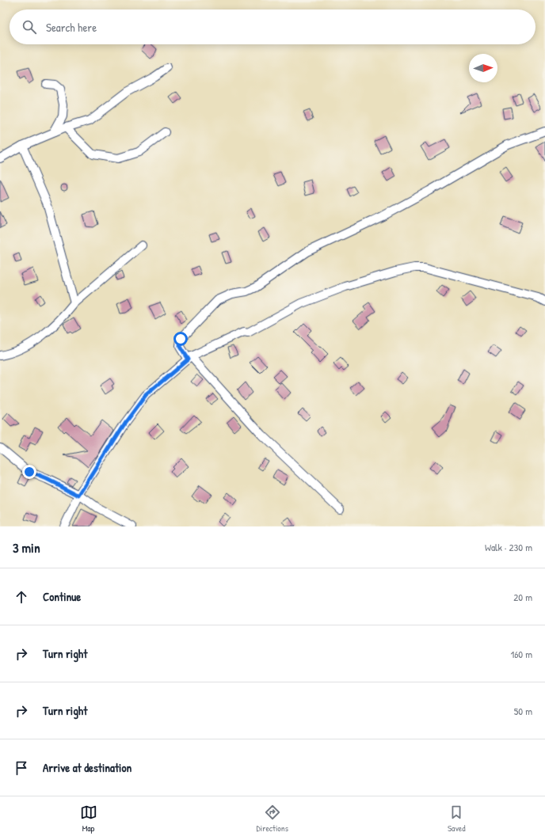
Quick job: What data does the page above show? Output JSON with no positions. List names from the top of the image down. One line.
{"north":"right","page":{"search":"Search here","heading":["3 min","Walk · 230 m"],"list":[["Continue","20 m"],["Turn right","160 m"],["Turn right","50 m"],"Arrive at destination"],"nav":["Map","Directions","Saved"]}}
